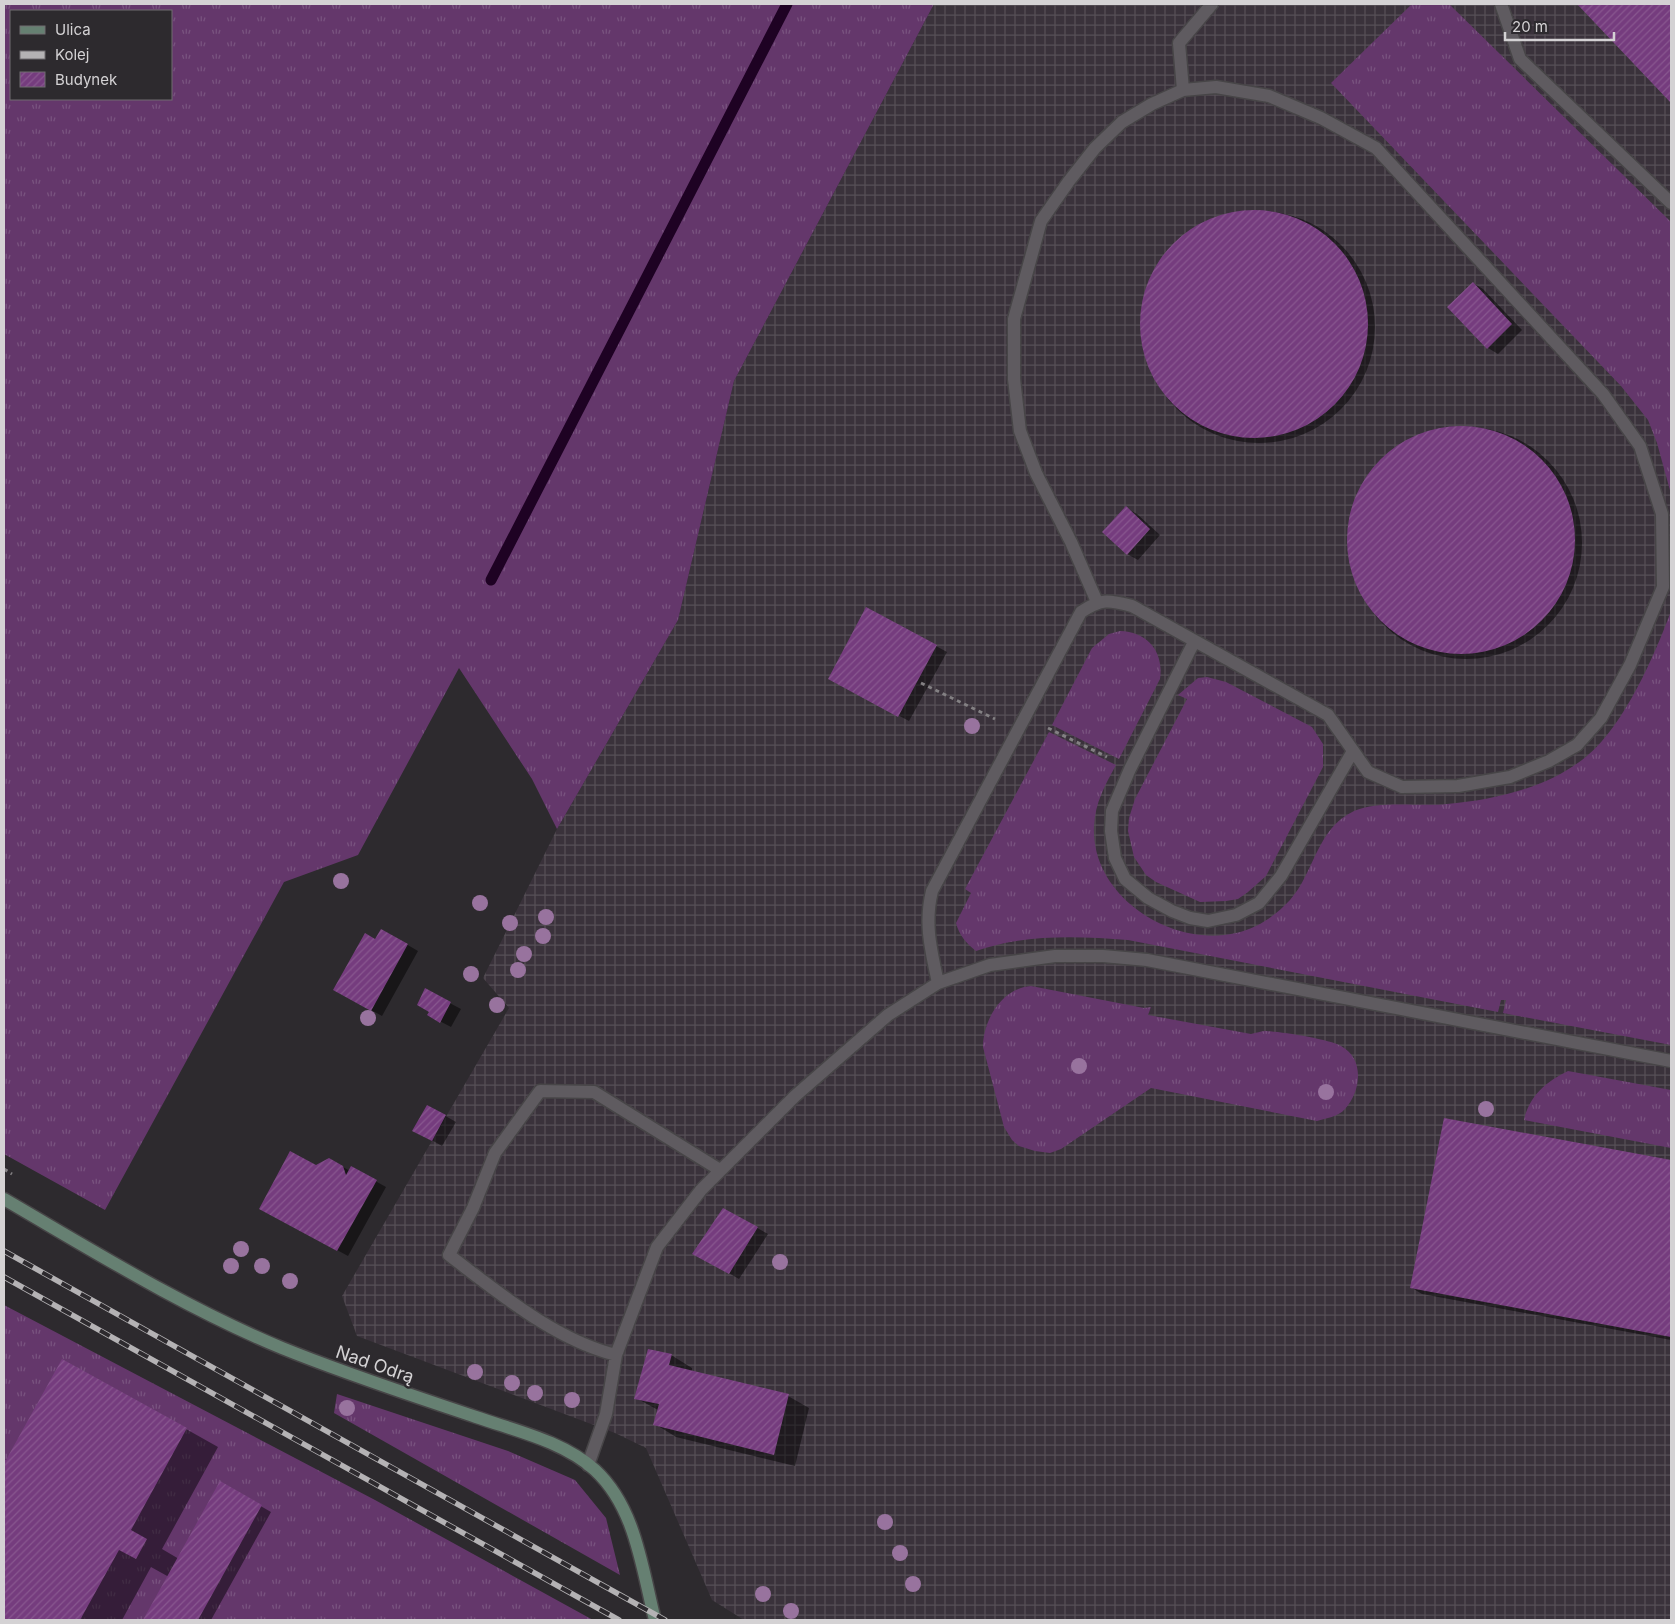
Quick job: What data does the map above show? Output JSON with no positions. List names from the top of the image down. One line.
{"streets":{"street":["Nad Odrą"]},"legend":["Ulica","Kolej","Budynek"],"scale_bar":"20 m"}
